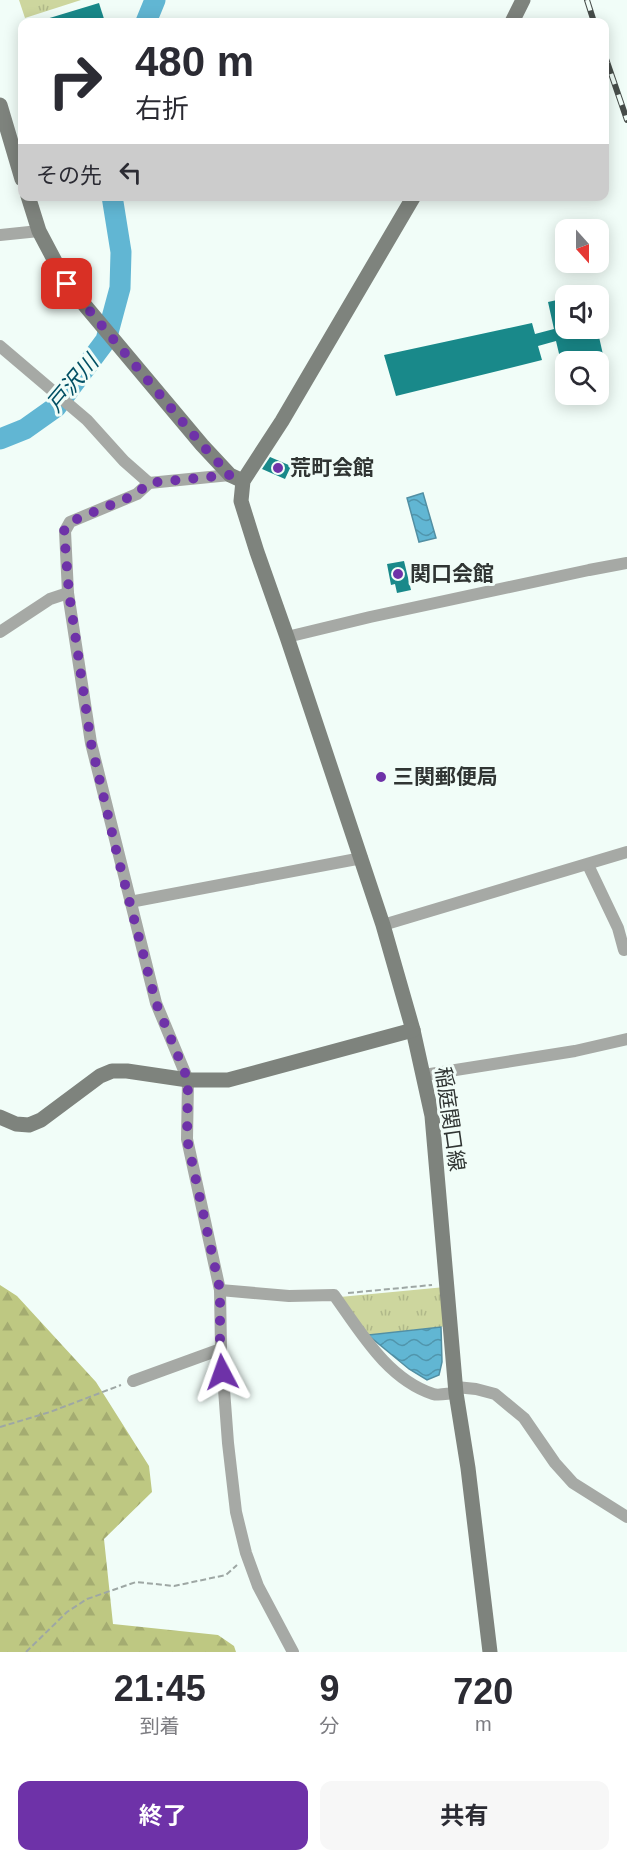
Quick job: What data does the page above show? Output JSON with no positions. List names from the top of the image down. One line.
{"streets":{"street":["稲庭関口線"]},"water":["戸沢川"],"places":["荒町会館","関口会館","三関郵便局"],"north":"bottom","page":{"turn":["480 m","右折"],"then":"その先","eta":["21:45","到着","9","分","720","m"],"buttons":["終了","共有"]}}
